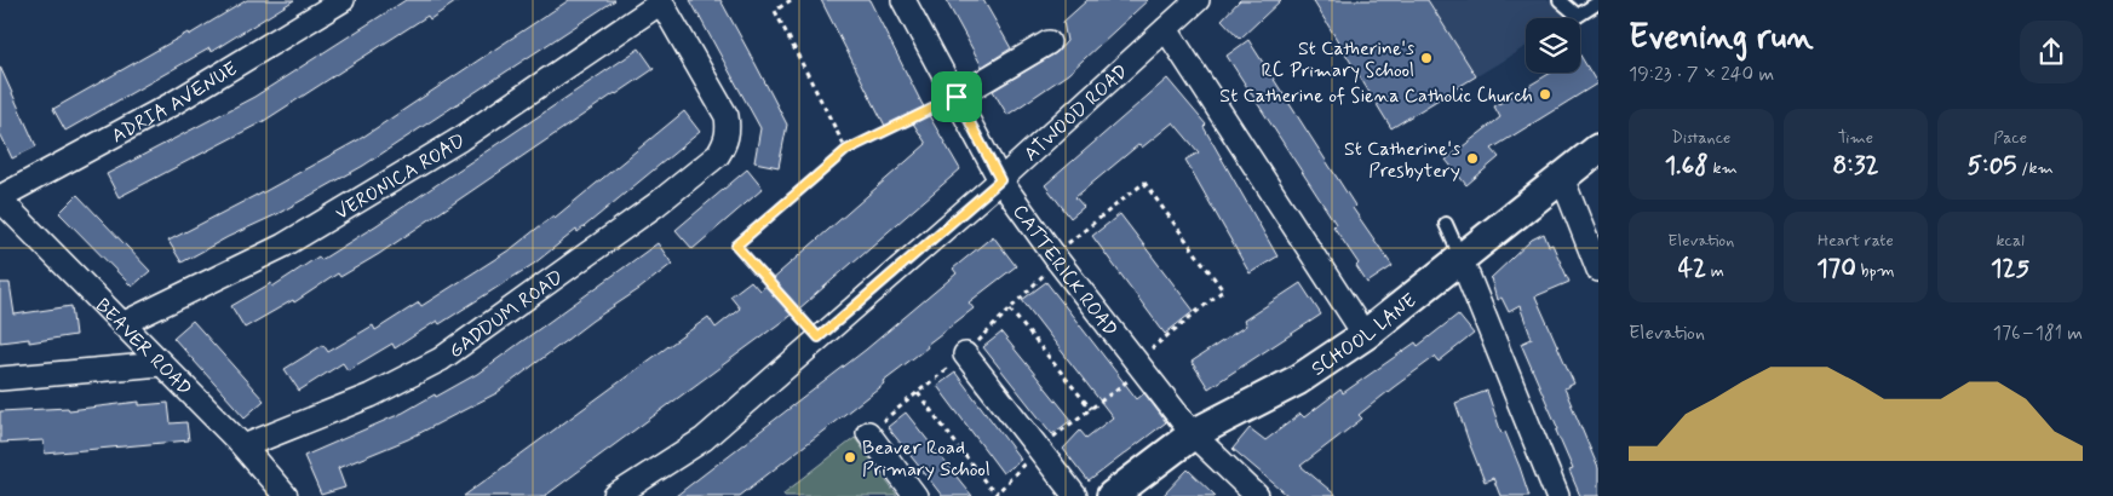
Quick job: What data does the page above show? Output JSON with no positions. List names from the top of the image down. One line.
{"streets":{"street":["ADRIA AVENUE","ATWOOD ROAD","VERONICA ROAD","CATTERICK ROAD","GADDUM ROAD","SCHOOL LANE","BEAVER ROAD"]},"crossings":[["ADRIA AVENUE","BEAVER ROAD"],["ATWOOD ROAD","CATTERICK ROAD"],["VERONICA ROAD","GADDUM ROAD"],["VERONICA ROAD","BEAVER ROAD"],["CATTERICK ROAD","SCHOOL LANE"],["GADDUM ROAD","BEAVER ROAD"]],"places":["St Catherine's RC Primary School","St Catherine of Siena Catholic Church","St Catherine's Presbytery","Beaver Road Primary School"],"page":{"heading":["Evening run","19:23 · 7 × 240 m"],"stats":[["Distance","1.68 km"],["Time","8:32"],["Pace","5:05 /km"],["Elevation","42 m"],["Heart rate","170 bpm"],["kcal","125"]],"chart":["Elevation","176–181 m"]}}
